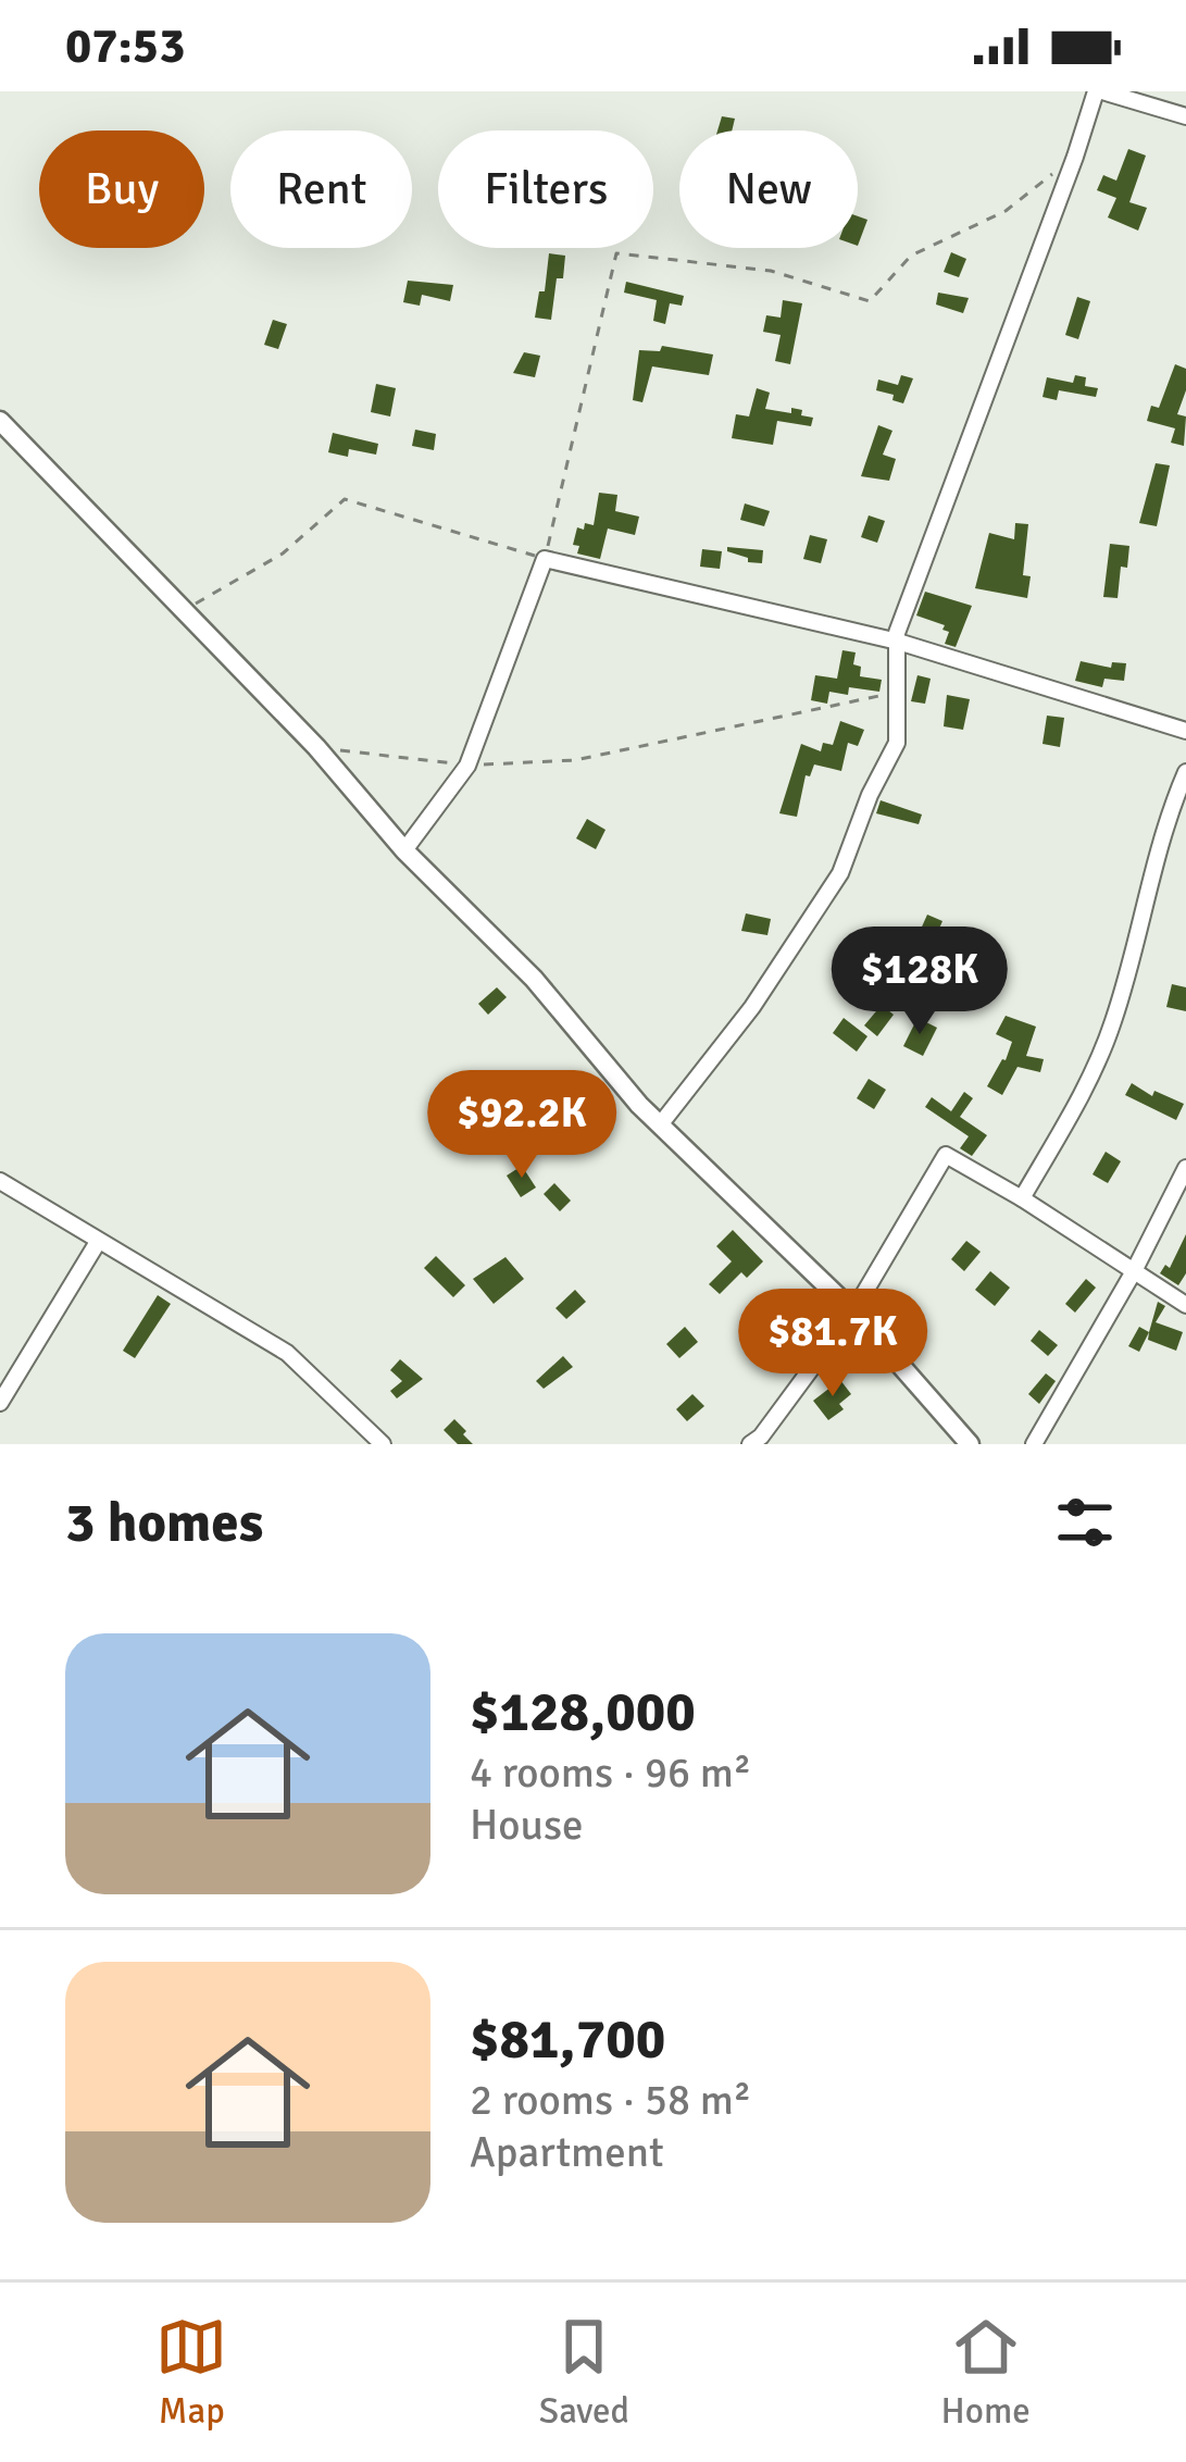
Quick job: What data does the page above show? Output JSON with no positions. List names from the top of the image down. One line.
{"page":{"status":"07:53","chip":["Buy","Rent","Filters","New"],"price":["$128K","$92.2K","$81.7K"],"heading":"3 homes","list":[{"name":"$128,000","note":"4 rooms · 96 m² · House"},{"name":"$81,700","note":"2 rooms · 58 m² · Apartment"}],"tabs":["Map","Saved","Home"]}}
